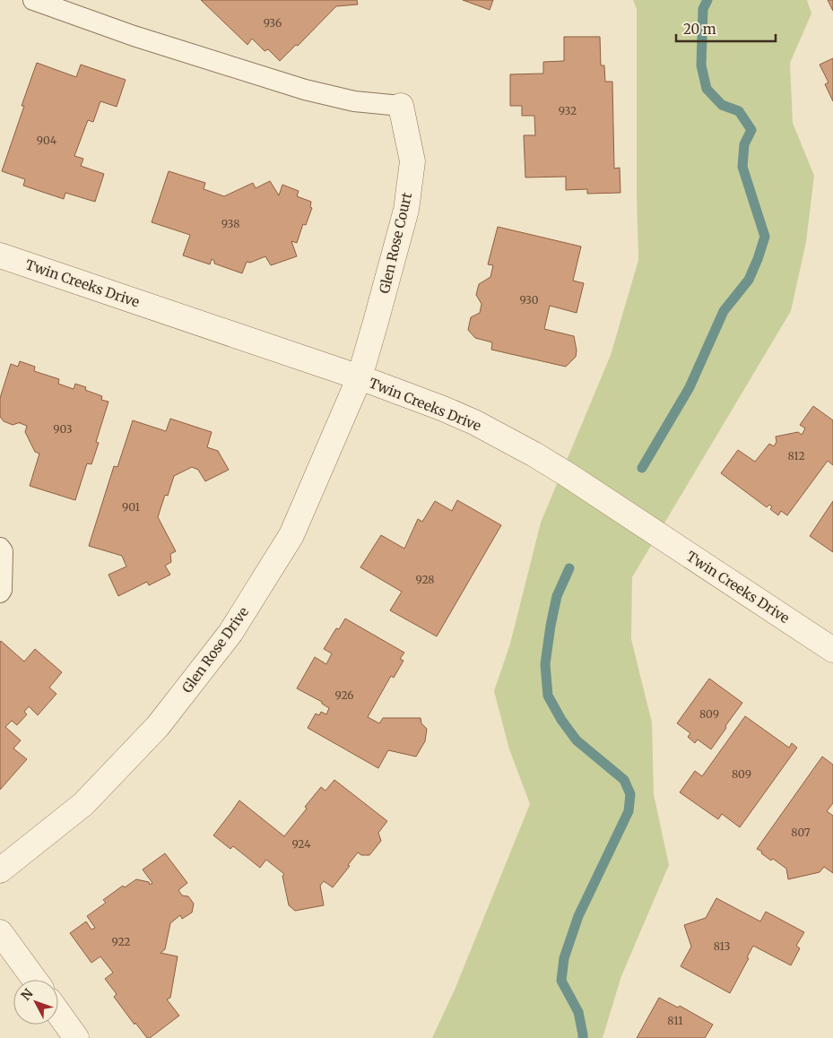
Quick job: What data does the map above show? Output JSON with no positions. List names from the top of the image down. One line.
{"streets":{"street":["Glen Rose Court","Twin Creeks Drive","Glen Rose Drive"]},"crossings":[["Glen Rose Court","Twin Creeks Drive"],["Glen Rose Court","Glen Rose Drive"],["Twin Creeks Drive","Glen Rose Drive"]],"house_numbers":["936","932","904","938","930","903","812","901","928","926","809","809","807","924","922","813","811"],"scale_bar":"20 m","north":"top left"}
